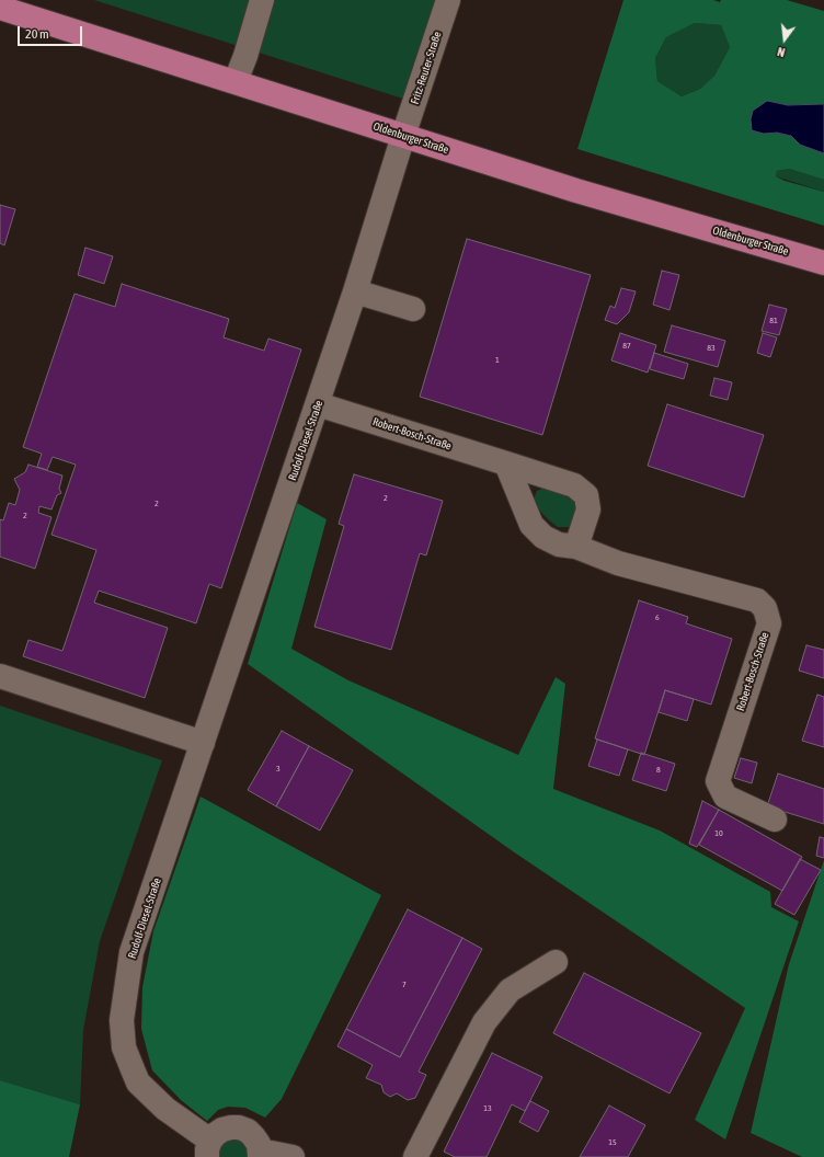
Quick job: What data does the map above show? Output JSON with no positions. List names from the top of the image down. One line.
{"streets":{"main road":["Oldenburger Straße"],"street":["Fritz-Reuter-Straße","Robert-Bosch-Straße","Rudolf-Diesel-Straße"]},"crossings":[["Fritz-Reuter-Straße","Oldenburger Straße"],["Fritz-Reuter-Straße","Rudolf-Diesel-Straße"],["Oldenburger Straße","Rudolf-Diesel-Straße"],["Robert-Bosch-Straße","Rudolf-Diesel-Straße"]],"house_numbers":["81","87","83","1","2","2","2","6","3","8","10","7","13","15"],"scale_bar":"20 m","north":"bottom"}
